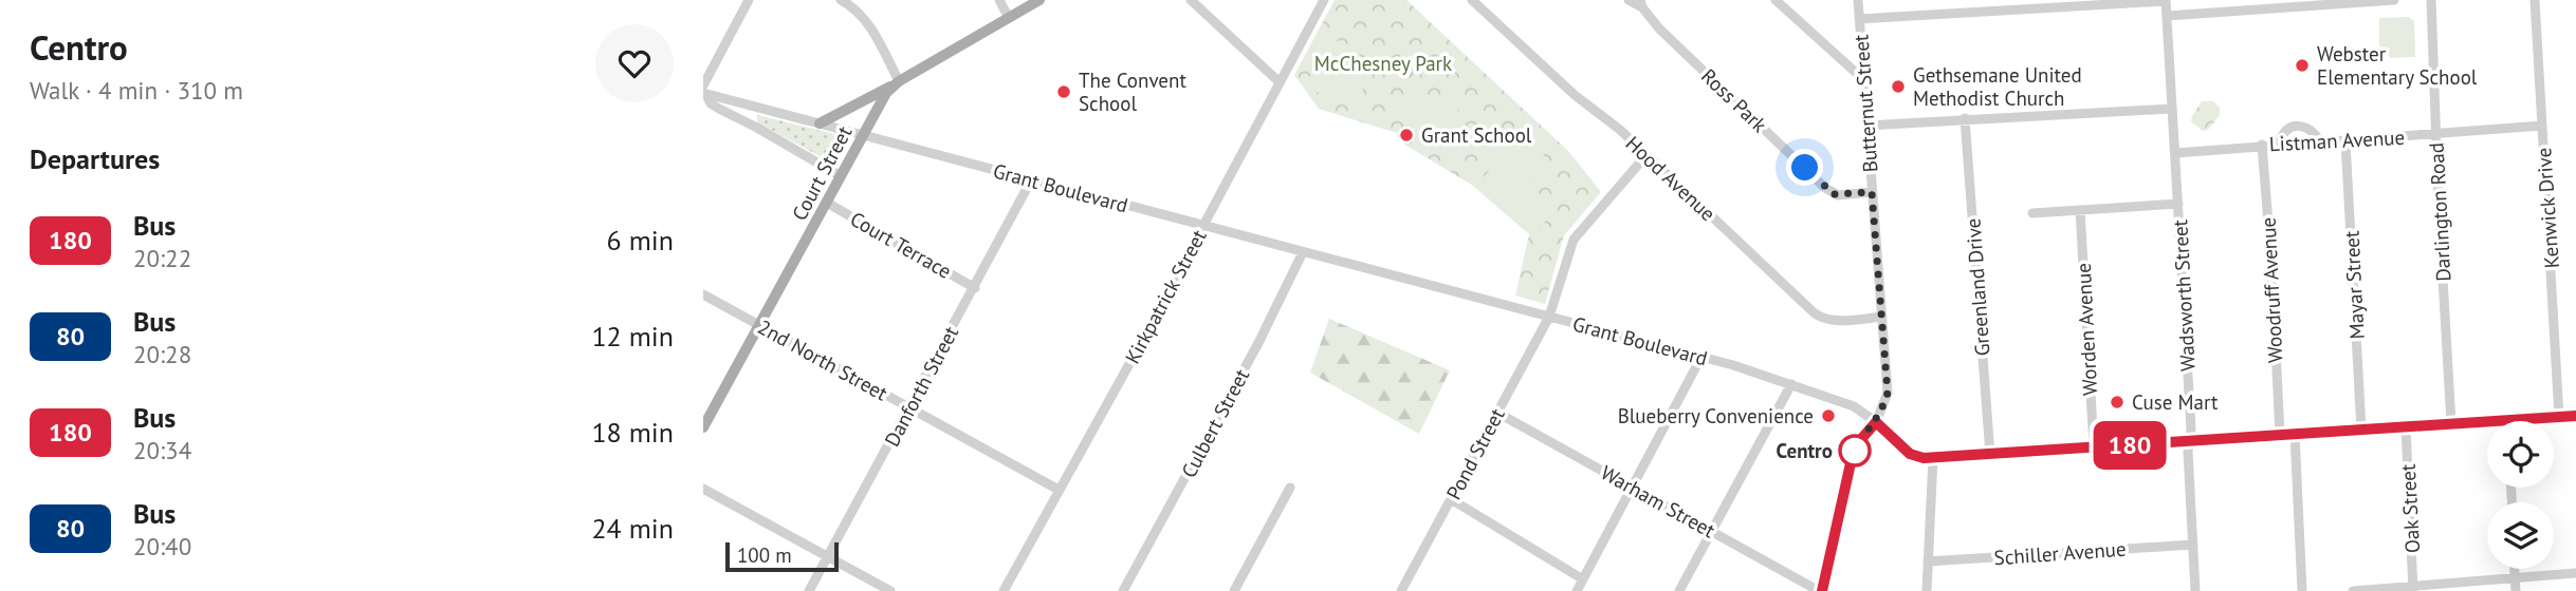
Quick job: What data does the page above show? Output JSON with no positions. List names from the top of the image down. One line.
{"streets":{"main road":["Court Street"],"street":["Ross Park","Butternut Street","Listman Avenue","Hood Avenue","Grant Boulevard","Kenwick Drive","Darlington Road","Court Terrace","Mayar Street","Greenland Drive","Woodruff Avenue","Wadsworth Street","Kirkpatrick Street","Worden Avenue","2nd North Street","Danforth Street","Culbert Street","Pond Street","Warham Street","Oak Street","Schiller Avenue"]},"crossings":[["Ross Park","Butternut Street"],["Butternut Street","Hood Avenue"],["Butternut Street","Grant Boulevard"],["Butternut Street","Warham Street"],["Listman Avenue","Kenwick Drive"],["Listman Avenue","Darlington Road"],["Listman Avenue","Mayar Street"],["Listman Avenue","Woodruff Avenue"],["Listman Avenue","Wadsworth Street"],["Court Street","Grant Boulevard"],["Court Street","Court Terrace"],["Court Street","2nd North Street"],["Hood Avenue","Pond Street"],["Grant Boulevard","Kenwick Drive"],["Grant Boulevard","Darlington Road"],["Grant Boulevard","Mayar Street"],["Grant Boulevard","Greenland Drive"],["Grant Boulevard","Woodruff Avenue"],["Grant Boulevard","Wadsworth Street"],["Grant Boulevard","Kirkpatrick Street"],["Grant Boulevard","Worden Avenue"],["Grant Boulevard","Danforth Street"],["Grant Boulevard","Culbert Street"],["Grant Boulevard","Pond Street"],["Grant Boulevard","Oak Street"],["Court Terrace","Danforth Street"],["Wadsworth Street","Schiller Avenue"],["Kirkpatrick Street","2nd North Street"],["2nd North Street","Danforth Street"],["Pond Street","Warham Street"]],"parks":["McChesney Park"],"places":["Webster Elementary School","Gethsemane United Methodist Church","The Convent School","Grant School","Cuse Mart","Blueberry Convenience","Centro"],"lines":["bus line 180"],"scale_bar":"100 m","page":{"heading":[["Centro","Walk · 4 min · 310 m"],"Departures"],"on_map":"180","list":[{"mark":"180","name":"Bus","note":"20:22","value":"6 min"},{"mark":"80","name":"Bus","note":"20:28","value":"12 min"},{"mark":"180","name":"Bus","note":"20:34","value":"18 min"},{"mark":"80","name":"Bus","note":"20:40","value":"24 min"}],"scale":"100 m"}}
